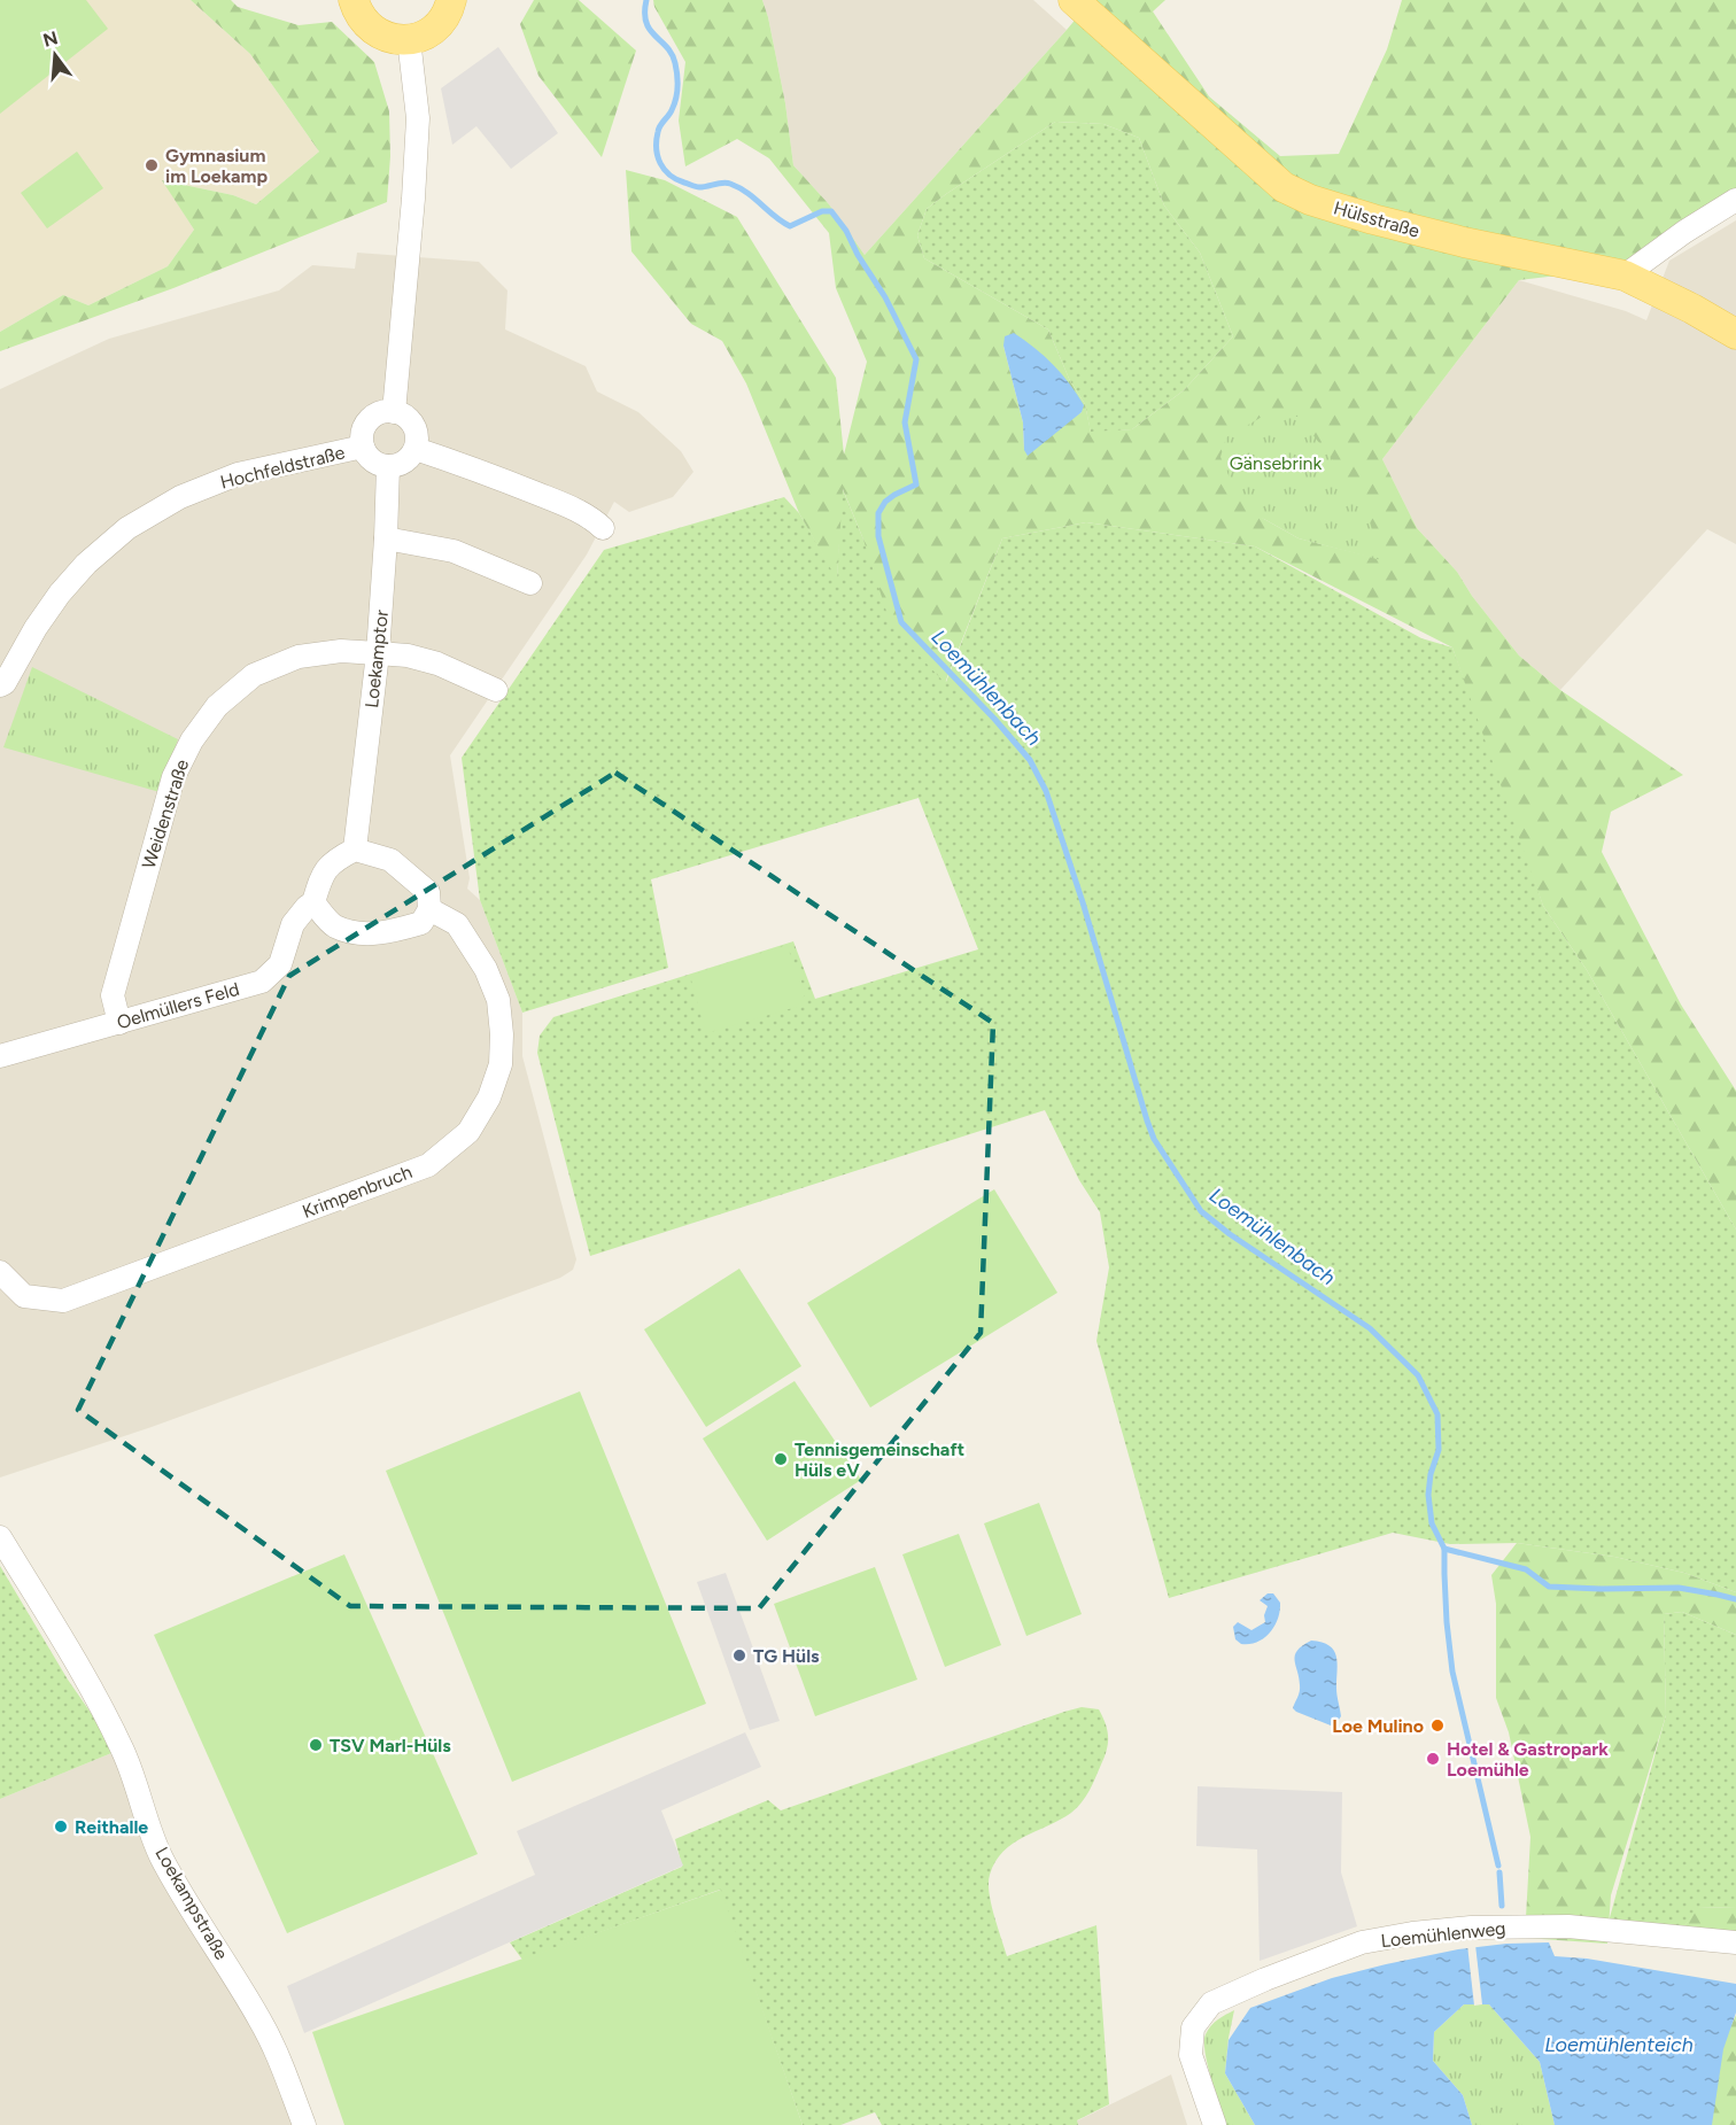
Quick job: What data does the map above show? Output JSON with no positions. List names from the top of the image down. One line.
{"streets":{"main road":["Hülsstraße"],"street":["Hochfeldstraße","Loekamptor","Weidenstraße","Oelmüllers Feld","Krimpenbruch","Loekampstraße","Loemühlenweg"]},"crossings":[["Hochfeldstraße","Loekamptor"],["Loekamptor","Weidenstraße"],["Loekamptor","Oelmüllers Feld"],["Loekamptor","Krimpenbruch"],["Weidenstraße","Oelmüllers Feld"],["Oelmüllers Feld","Krimpenbruch"]],"water":["Loemühlenbach","Loemühlenteich"],"parks":["Gänsebrink"],"places":["Gymnasium im Loekamp","Tennisgemeinschaft Hüls eV","TG Hüls","Loe Mulino","TSV Marl-Hüls","Hotel & Gastropark Loemühle","Reithalle"],"north":"top"}
